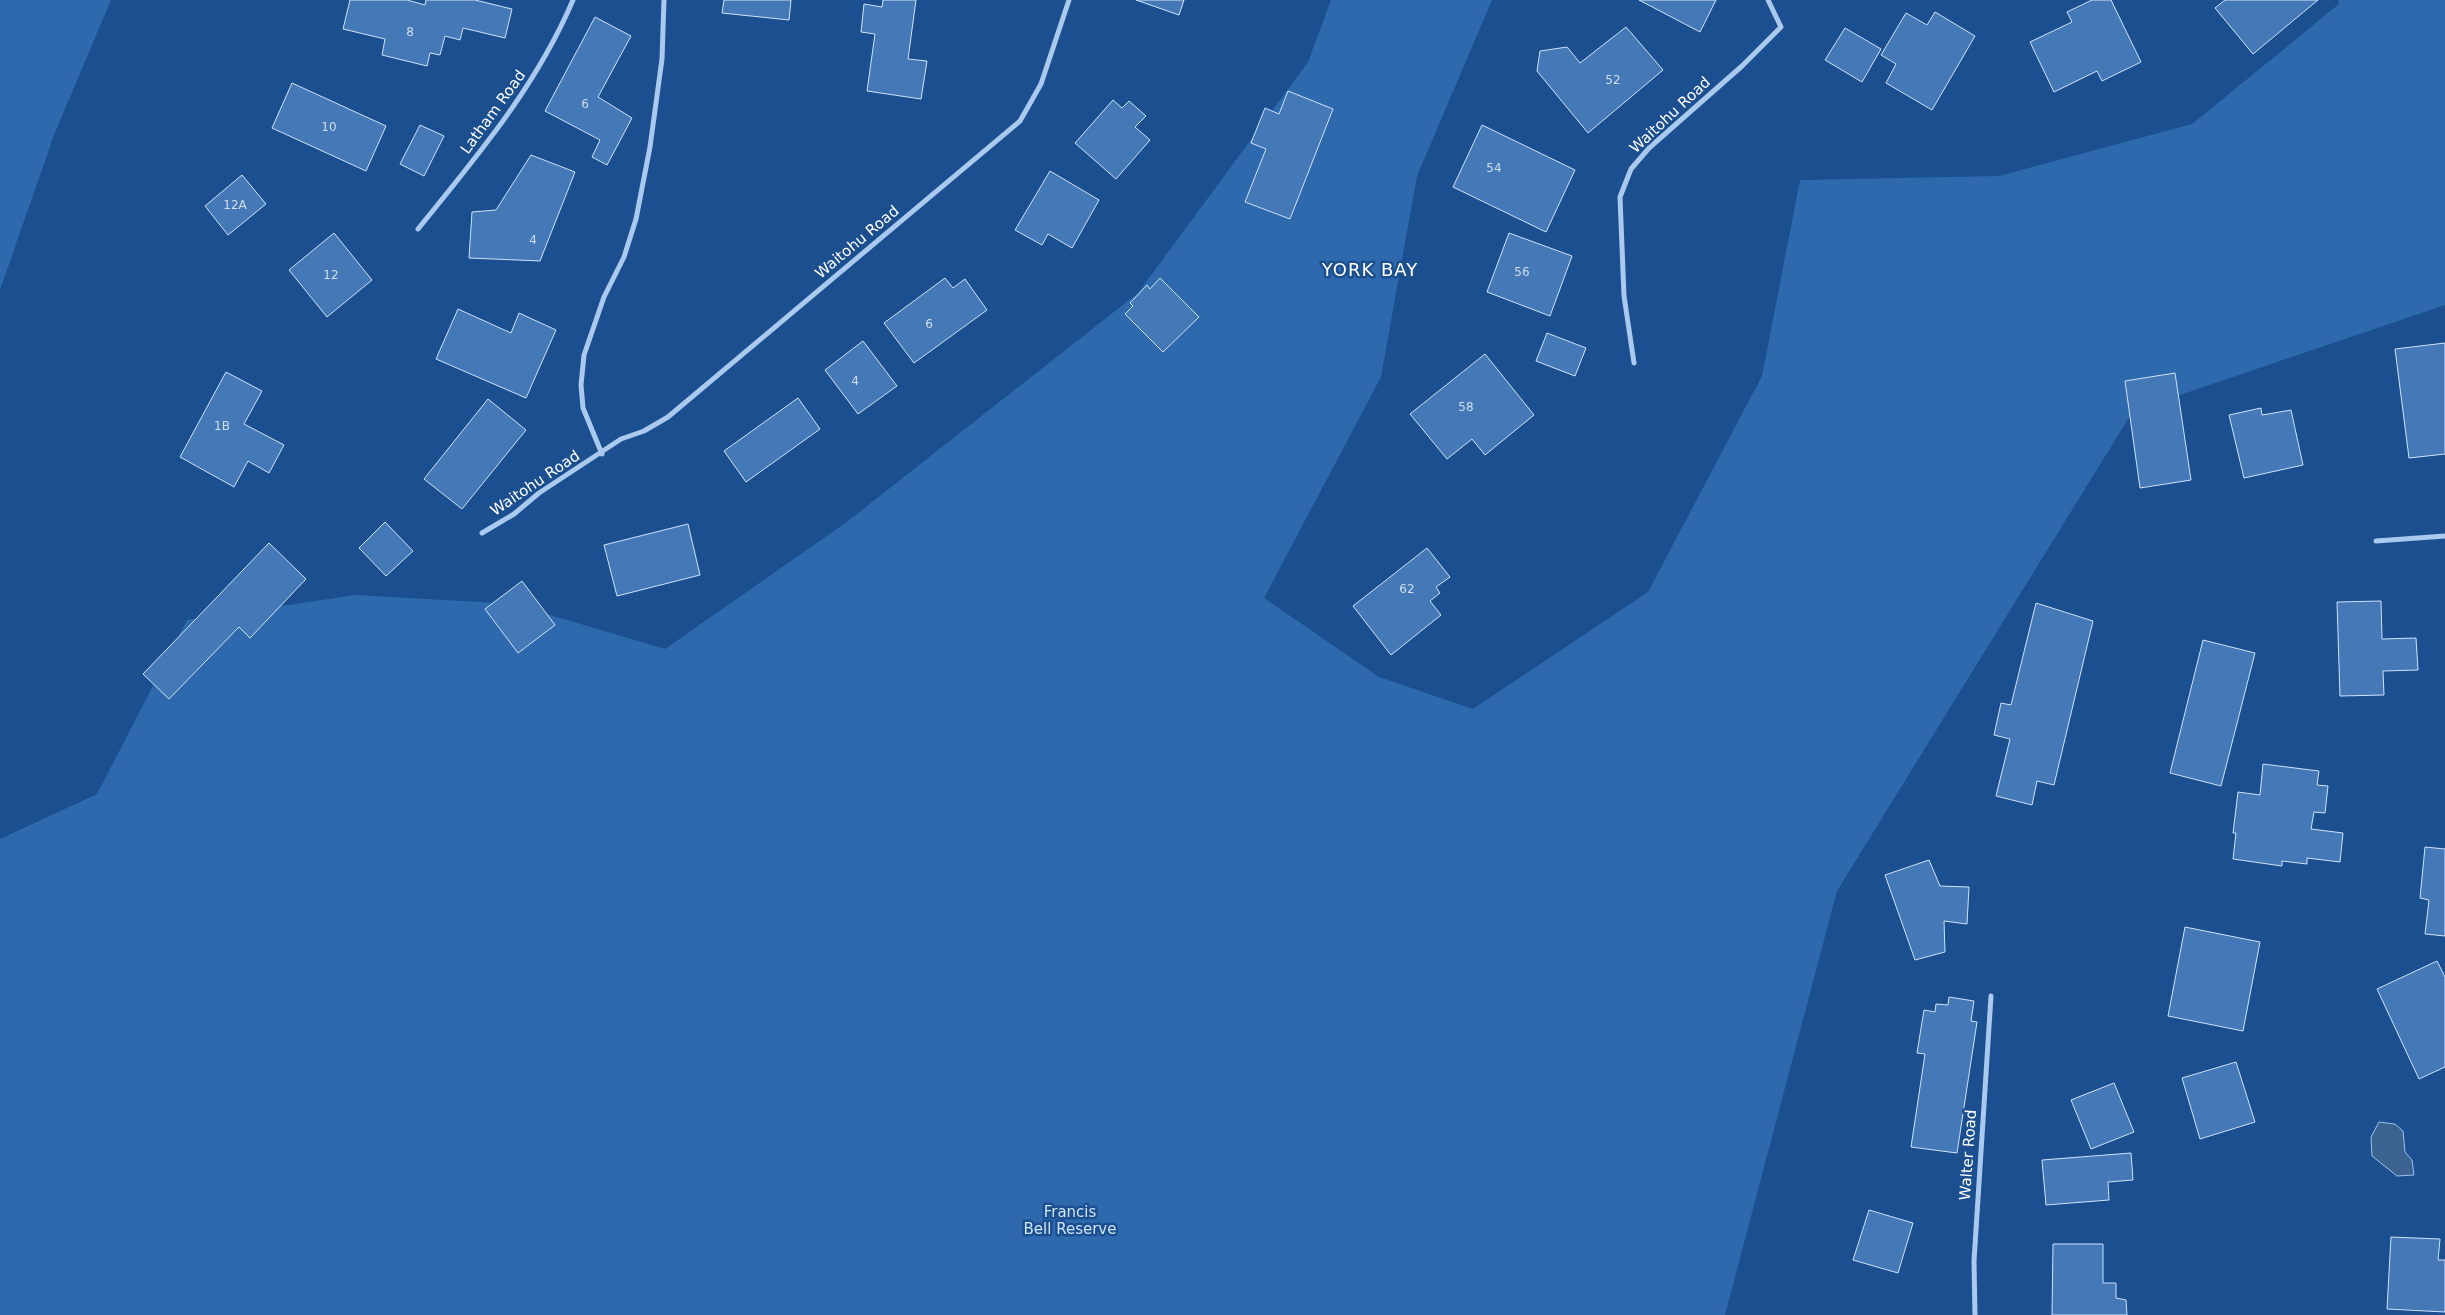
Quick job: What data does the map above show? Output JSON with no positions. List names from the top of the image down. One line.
{"streets":{"street":["Latham Road","Waitohu Road","Walter Road"]},"districts":["YORK BAY"],"parks":["Francis Bell Reserve"],"house_numbers":["8","52","6","10","54","12A","4","56","12","6","4","58","1B","62"]}
